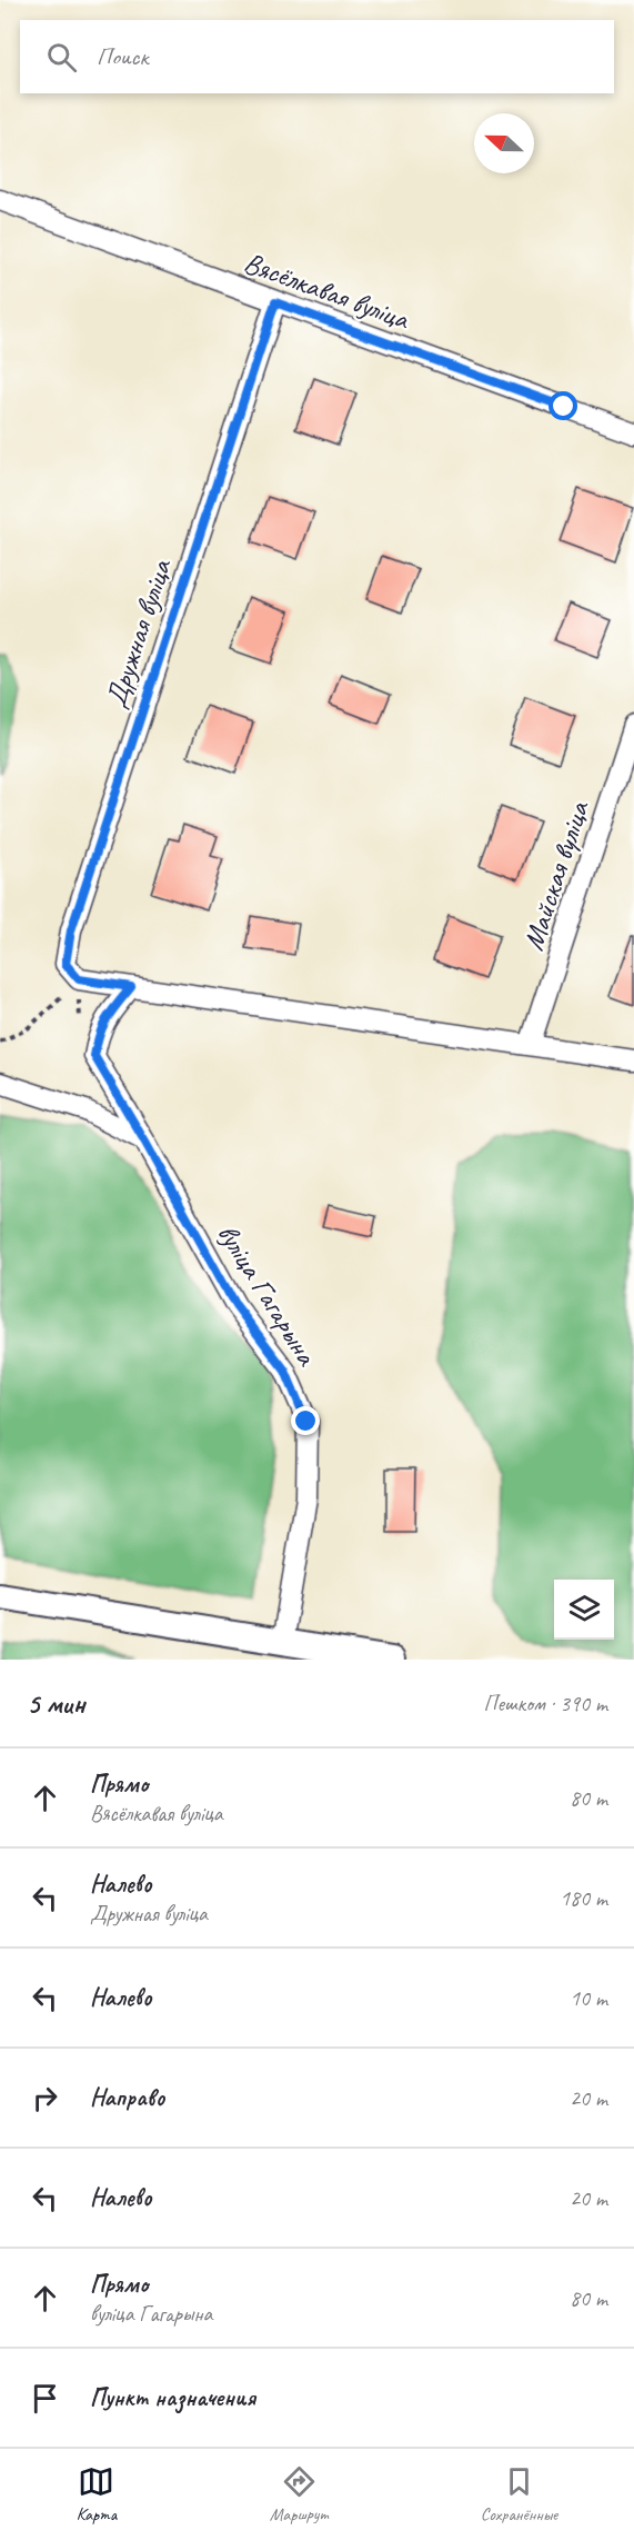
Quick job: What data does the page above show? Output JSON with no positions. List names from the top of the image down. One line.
{"streets":{"street":["Вясёлкавая вуліца","Дружная вуліца","Майская вуліца","вуліца Гагарына"]},"crossings":[["Вясёлкавая вуліца","Дружная вуліца"]],"north":"left","page":{"search":"Поиск","heading":["5 мин","Пешком · 390 m"],"list":[["Прямо","Вясёлкавая вуліца","80 m"],["Налево","Дружная вуліца","180 m"],["Налево","10 m"],["Направо","20 m"],["Налево","20 m"],["Прямо","вуліца Гагарына","80 m"],"Пункт назначения"],"nav":["Карта","Маршрут","Сохранённые"]}}
